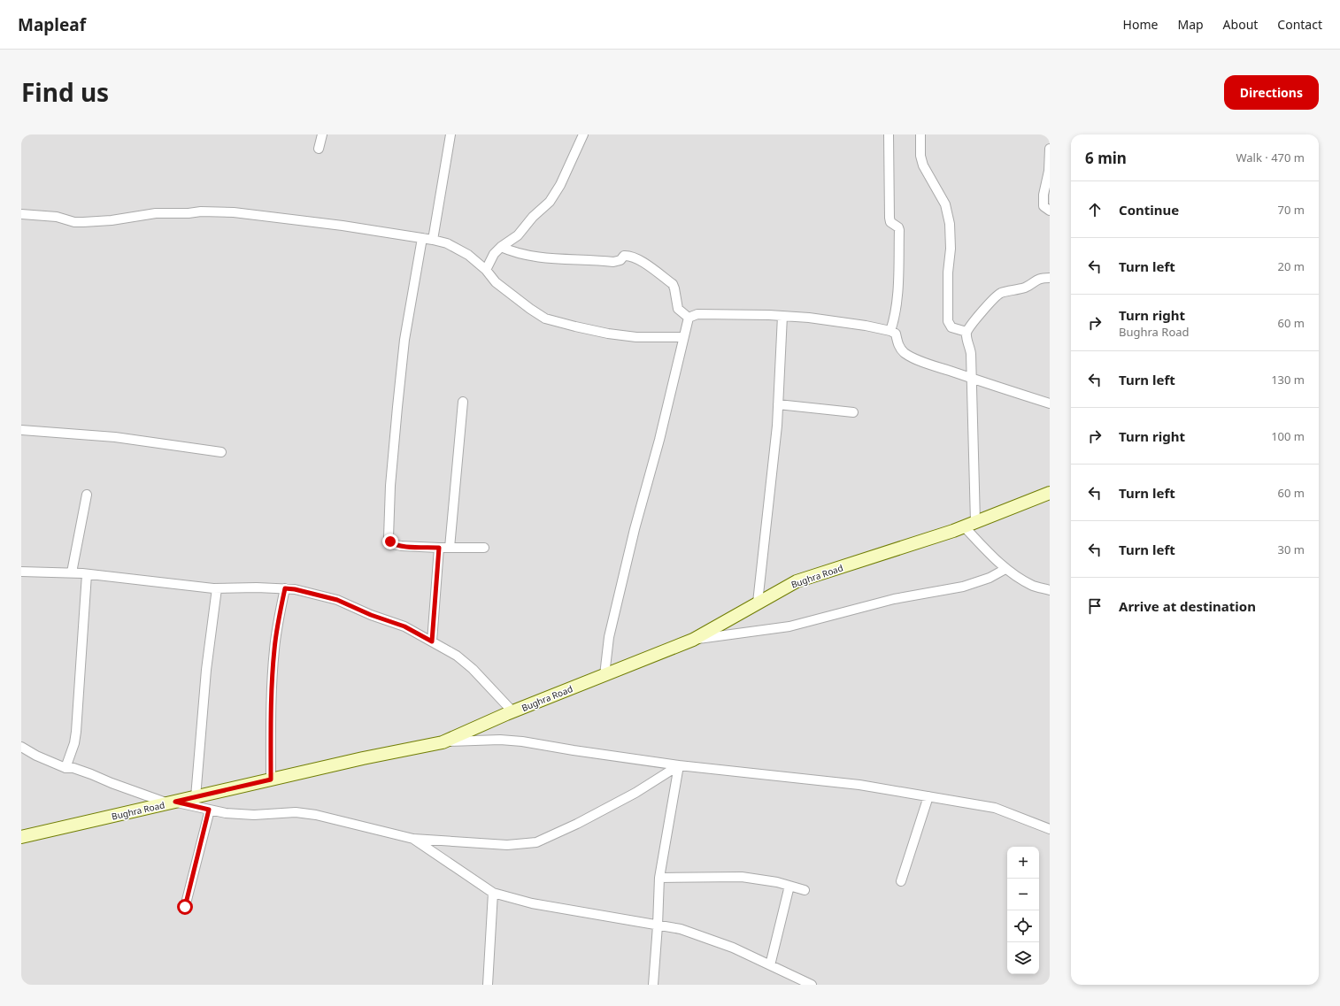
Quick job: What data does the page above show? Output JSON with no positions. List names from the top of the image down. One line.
{"streets":{"street":["Bughra Road"]},"page":{"header":"Mapleaf","nav":["Home","Map","About","Contact"],"title":"Find us","buttons":"Directions","heading":["6 min","Walk · 470 m"],"list":[["Continue","70 m"],["Turn left","20 m"],["Turn right","Bughra Road","60 m"],["Turn left","130 m"],["Turn right","100 m"],["Turn left","60 m"],["Turn left","30 m"],"Arrive at destination"],"map_buttons":["+","−"]}}
